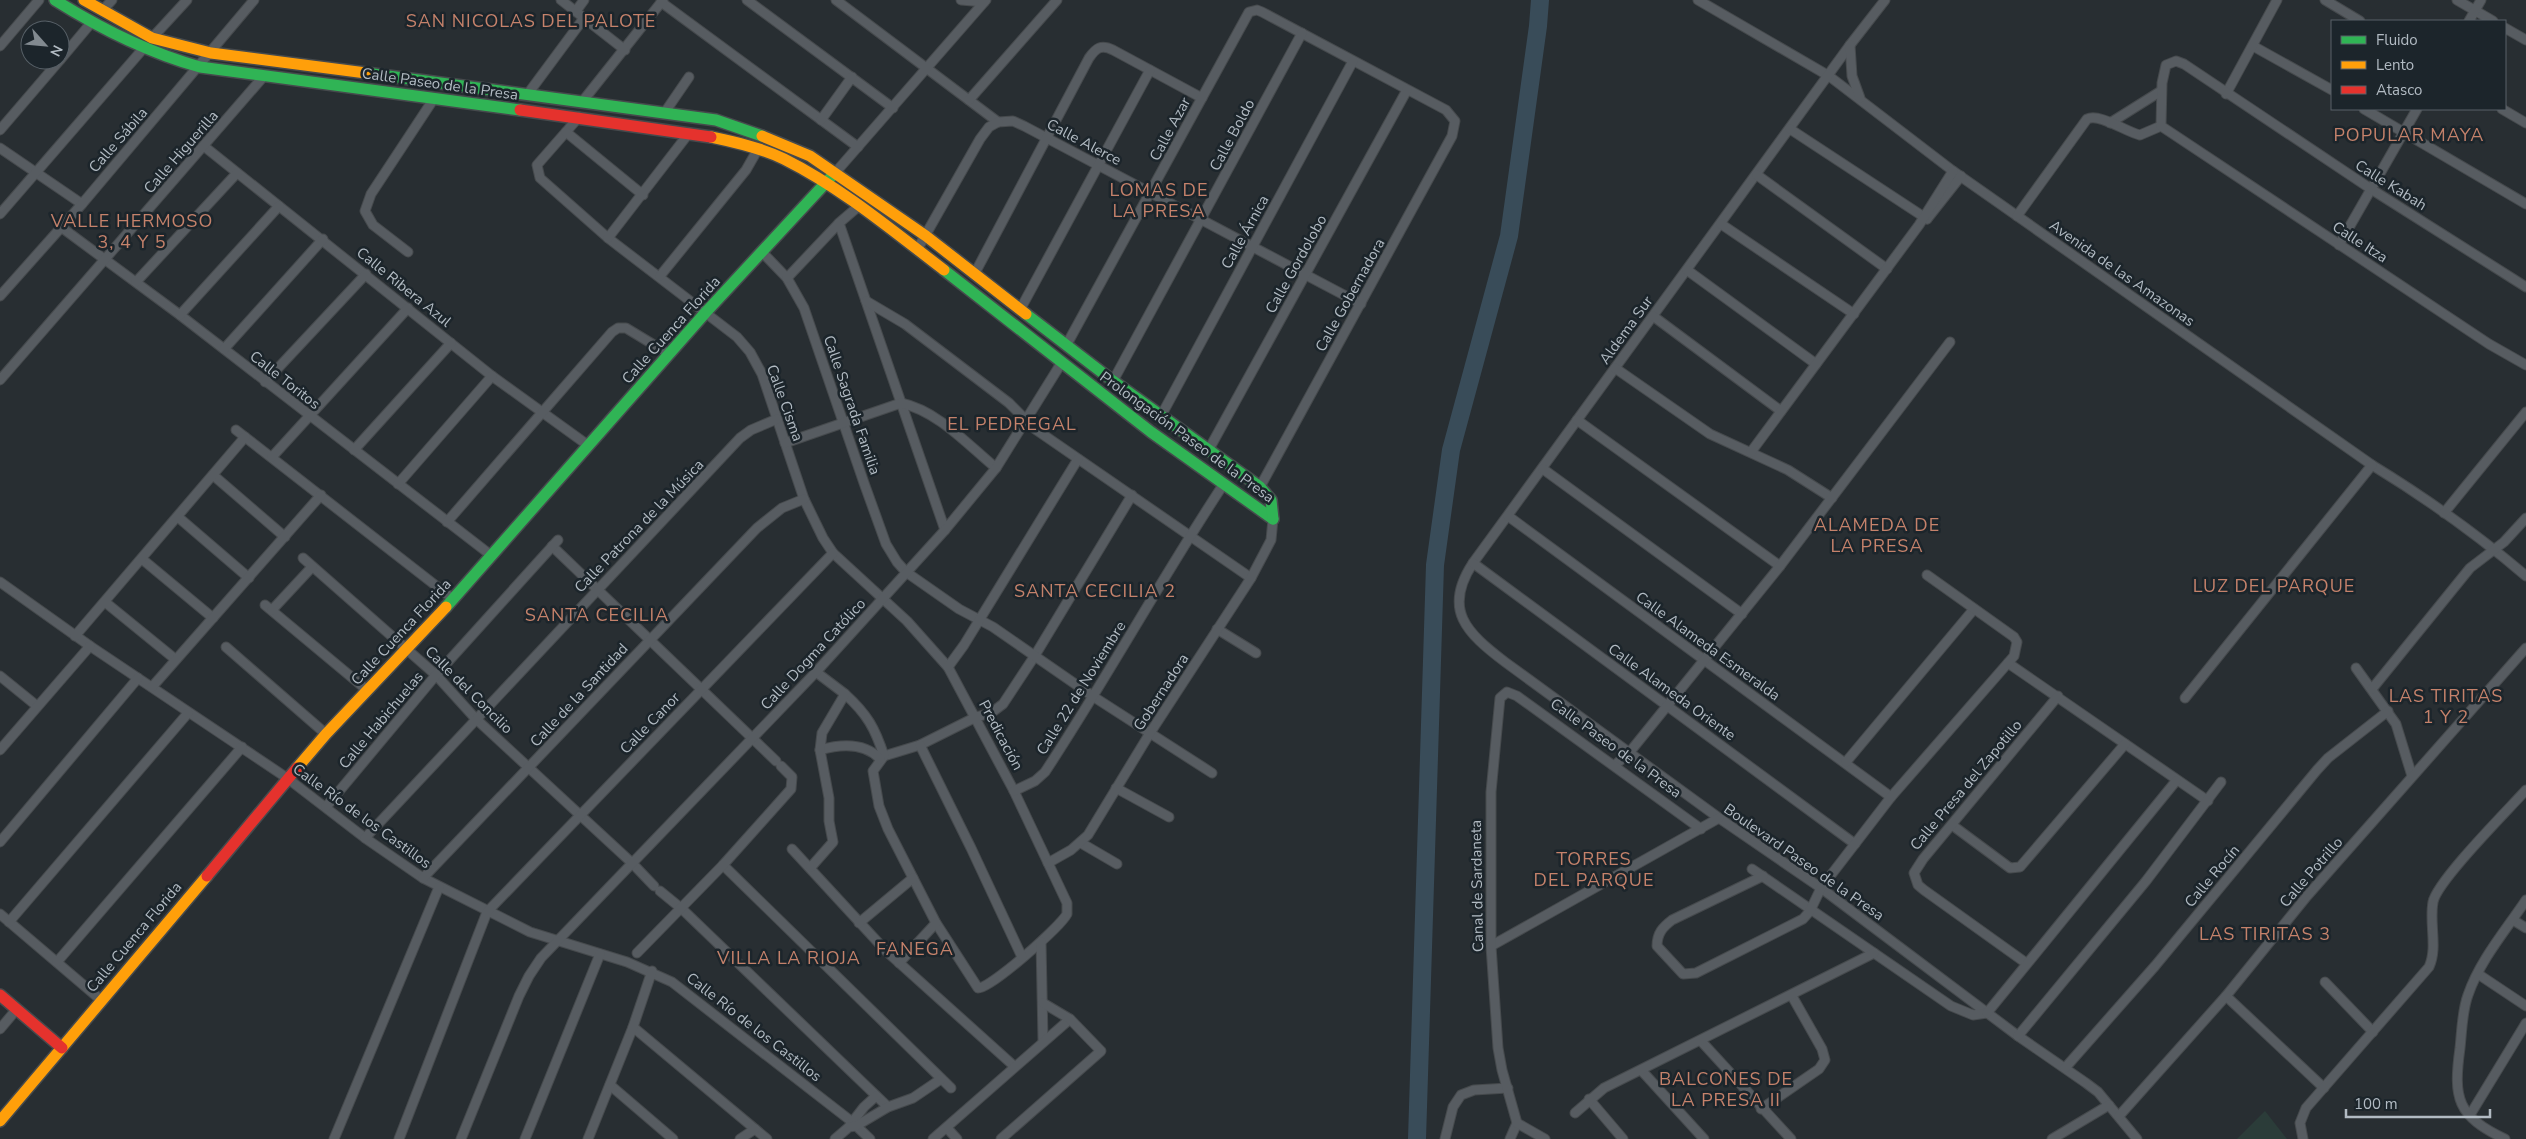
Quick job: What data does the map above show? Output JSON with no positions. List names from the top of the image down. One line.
{"streets":{"street":["Calle Paseo de la Presa","Calle Azar","Calle Boldo","Calle Sábila","Calle Alerce","Calle Higuerilla","Calle Kabah","Calle Árnica","Calle Itza","Calle Gordolobo","Avenida de las Amazonas","Calle Ribera Azul","Calle Gobernadora","Calle Cuenca Florida","Aldema Sur","Calle Toritos","Calle Cisma","Calle Sagrada Familia","Prolongación Paseo de la Presa","Calle Patrona de la Música","Calle Alameda Esmeralda","Calle Dogma Católico","Calle 22 de Noviembre","Calle del Concilio","Gobernadora","Calle Alameda Oriente","Calle de la Santidad","Calle Habichuelas","Calle Canor","Predicación","Calle Presa del Zapotillo","Calle Río de los Castillos","Boulevard Paseo de la Presa","Calle Potrillo","Calle Rocín","Canal de Sardaneta"]},"crossings":[["Calle Paseo de la Presa","Calle Sábila"],["Calle Paseo de la Presa","Calle Higuerilla"],["Calle Paseo de la Presa","Calle Cuenca Florida"],["Calle Paseo de la Presa","Prolongación Paseo de la Presa"],["Calle Paseo de la Presa","Canal de Sardaneta"],["Calle Azar","Calle Boldo"],["Calle Azar","Calle Alerce"],["Calle Azar","Prolongación Paseo de la Presa"],["Calle Boldo","Calle Alerce"],["Calle Boldo","Prolongación Paseo de la Presa"],["Calle Sábila","Calle Toritos"],["Calle Alerce","Calle Árnica"],["Calle Alerce","Calle Gordolobo"],["Calle Alerce","Calle Gobernadora"],["Calle Higuerilla","Calle Ribera Azul"],["Calle Higuerilla","Calle Toritos"],["Calle Árnica","Prolongación Paseo de la Presa"],["Calle Gordolobo","Calle Gobernadora"],["Calle Gordolobo","Prolongación Paseo de la Presa"],["Avenida de las Amazonas","Aldema Sur"],["Calle Ribera Azul","Calle Cuenca Florida"],["Calle Gobernadora","Prolongación Paseo de la Presa"],["Calle Cuenca Florida","Calle Toritos"],["Calle Cuenca Florida","Calle Cisma"],["Calle Cuenca Florida","Calle Sagrada Familia"],["Calle Cuenca Florida","Prolongación Paseo de la Presa"],["Calle Cuenca Florida","Calle del Concilio"],["Calle Cuenca Florida","Calle Río de los Castillos"],["Aldema Sur","Calle Alameda Esmeralda"],["Aldema Sur","Calle Alameda Oriente"],["Aldema Sur","Boulevard Paseo de la Presa"],["Calle Cisma","Calle Patrona de la Música"],["Calle Cisma","Calle Dogma Católico"],["Calle Cisma","Calle de la Santidad"],["Calle Cisma","Calle Canor"],["Calle Cisma","Predicación"],["Calle Sagrada Familia","Calle Dogma Católico"],["Calle Sagrada Familia","Calle 22 de Noviembre"],["Calle Sagrada Familia","Gobernadora"],["Prolongación Paseo de la Presa","Calle Dogma Católico"],["Prolongación Paseo de la Presa","Calle 22 de Noviembre"],["Prolongación Paseo de la Presa","Gobernadora"],["Calle Patrona de la Música","Calle del Concilio"],["Calle Patrona de la Música","Calle Habichuelas"],["Calle Patrona de la Música","Calle Río de los Castillos"],["Calle Dogma Católico","Calle del Concilio"],["Calle Dogma Católico","Predicación"],["Calle Dogma Católico","Calle Río de los Castillos"],["Calle 22 de Noviembre","Predicación"],["Calle del Concilio","Calle de la Santidad"],["Calle del Concilio","Calle Habichuelas"],["Calle del Concilio","Calle Canor"],["Gobernadora","Predicación"],["Calle de la Santidad","Calle Río de los Castillos"],["Calle Habichuelas","Calle Río de los Castillos"],["Calle Canor","Calle Río de los Castillos"],["Boulevard Paseo de la Presa","Calle Potrillo"],["Boulevard Paseo de la Presa","Calle Rocín"]],"districts":["SAN NICOLAS DEL PALOTE","POPULAR MAYA","LOMAS DE LA PRESA","VALLE HERMOSO 3, 4 Y 5","EL PEDREGAL","ALAMEDA DE LA PRESA","LUZ DEL PARQUE","SANTA CECILIA 2","SANTA CECILIA","LAS TIRITAS 1 Y 2","TORRES DEL PARQUE","LAS TIRITAS 3","FANEGA","VILLA LA RIOJA","BALCONES DE LA PRESA II"],"legend":["Fluido","Lento","Atasco"],"scale_bar":"100 m","north":"bottom right"}
